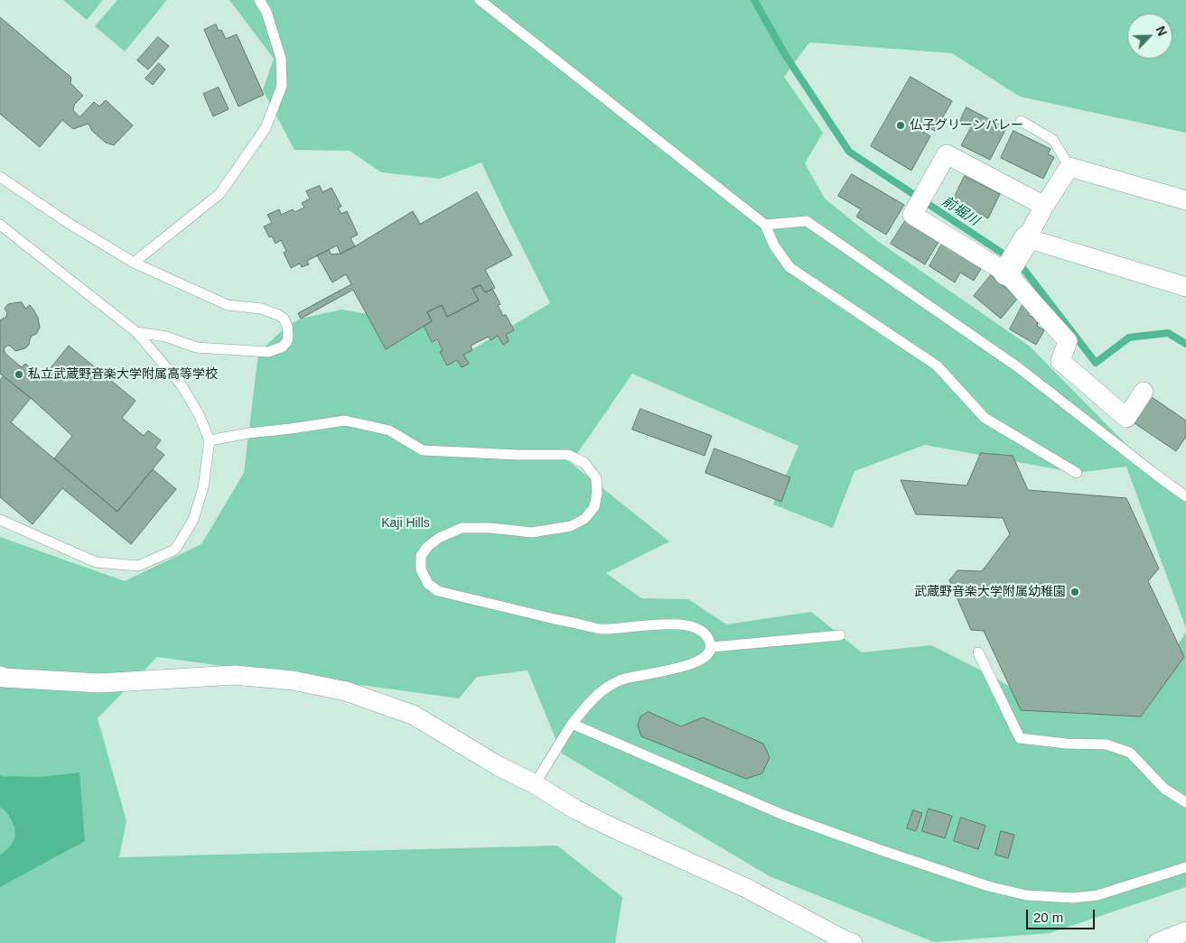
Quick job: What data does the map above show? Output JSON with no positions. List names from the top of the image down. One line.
{"water":["前堀川"],"parks":["Kaji Hills"],"places":["仏子グリーンバレー","私立武蔵野音楽大学附属高等学校","武蔵野音楽大学附属幼稚園"],"scale_bar":"20 m","north":"top right"}
